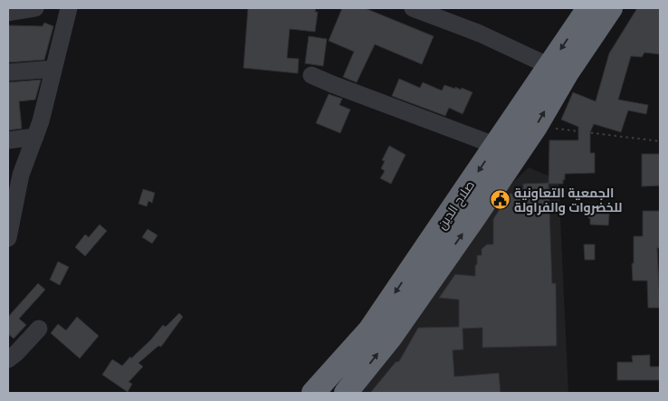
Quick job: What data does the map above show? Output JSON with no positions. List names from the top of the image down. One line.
{"streets":{"highway":["صلاح الدين"]},"places":{"public building":["الجمعية التعاونية للخضروات والفراولة"]}}
